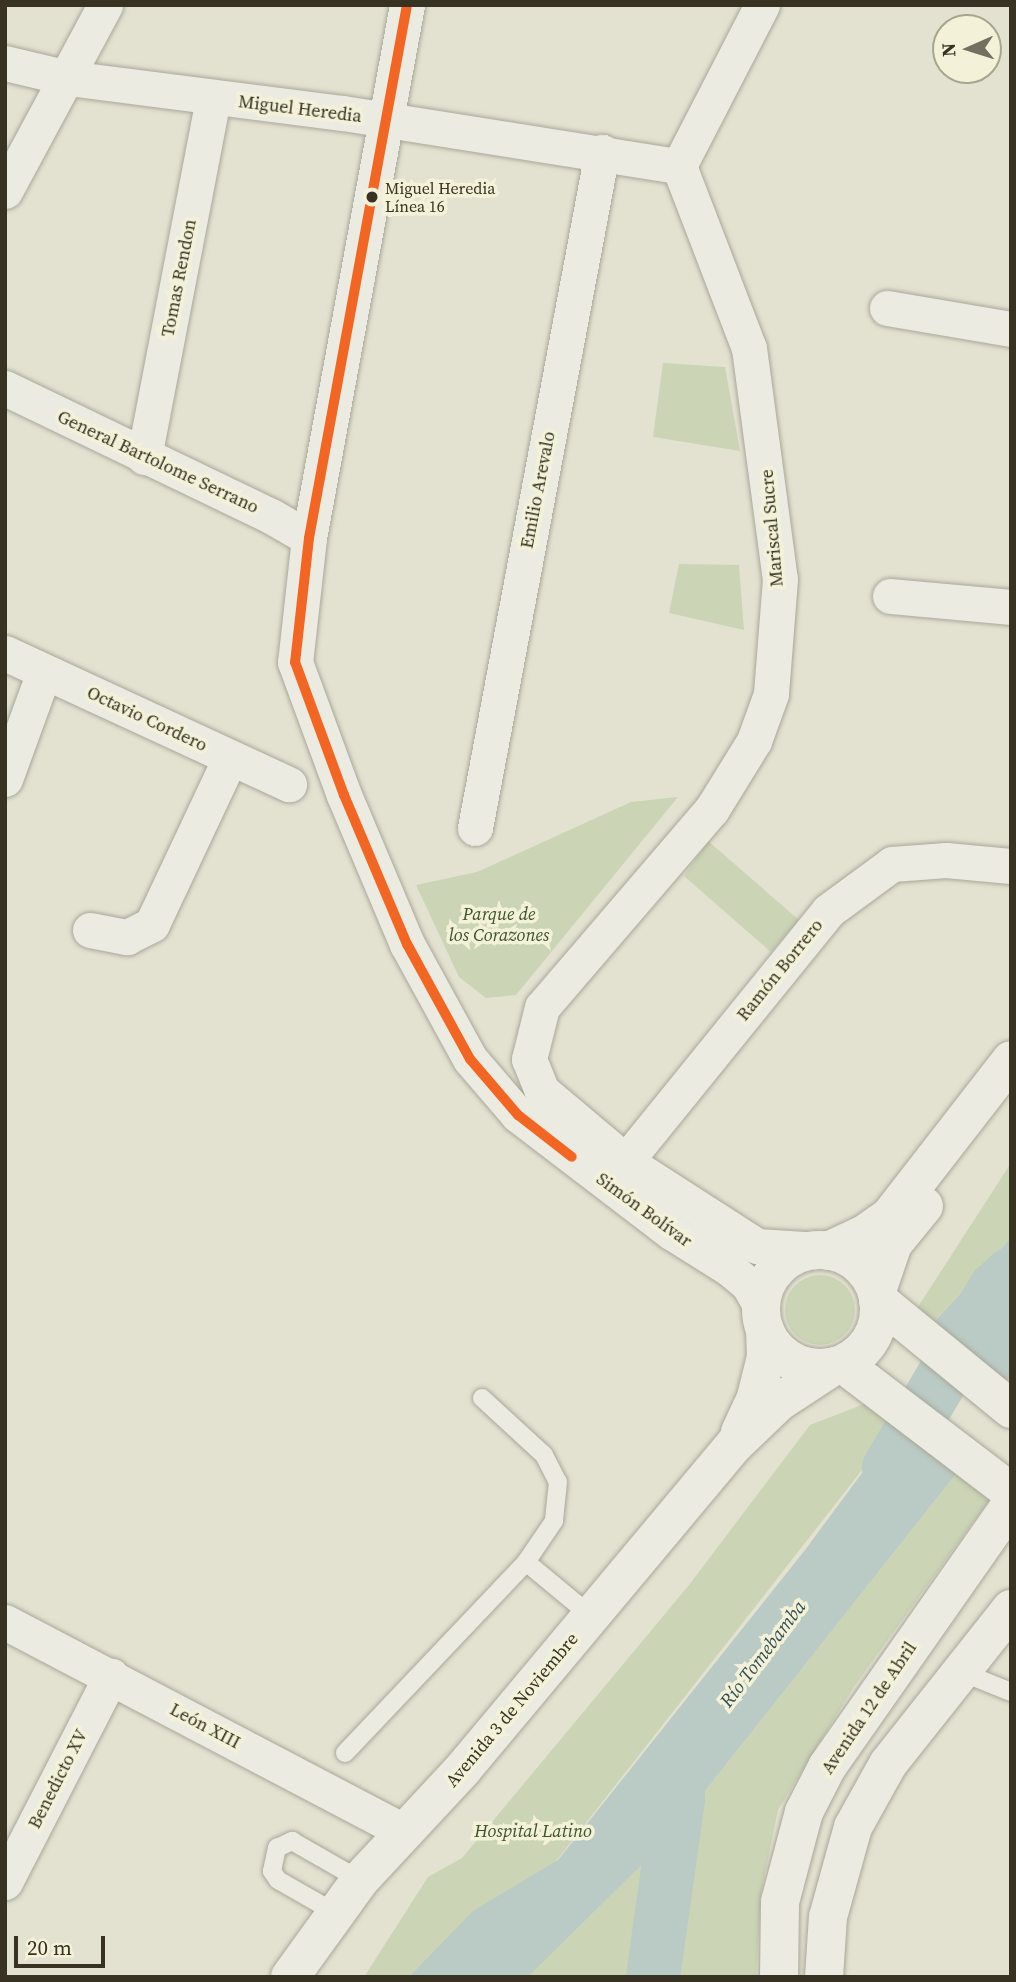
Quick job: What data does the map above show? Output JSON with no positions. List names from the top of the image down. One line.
{"streets":{"street":["Miguel Heredia","Tomas Rendon","General Bartolome Serrano","Emilio Arevalo","Mariscal Sucre","Octavio Cordero","Ramón Borrero","Simón Bolívar","Avenida 12 de Abril","Avenida 3 de Noviembre","León XIII","Benedicto XV"]},"crossings":[["Miguel Heredia","Tomas Rendon"],["Miguel Heredia","Emilio Arevalo"],["Miguel Heredia","Mariscal Sucre"],["Miguel Heredia","Simón Bolívar"],["Tomas Rendon","General Bartolome Serrano"],["General Bartolome Serrano","Simón Bolívar"],["Mariscal Sucre","Simón Bolívar"],["Ramón Borrero","Simón Bolívar"],["Simón Bolívar","Avenida 3 de Noviembre"],["Avenida 3 de Noviembre","León XIII"],["León XIII","Benedicto XV"]],"water":["Río Tomebamba"],"parks":["Parque de los Corazones","Hospital Latino"],"places":["Miguel Heredia Línea 16"],"scale_bar":"20 m","north":"left"}
